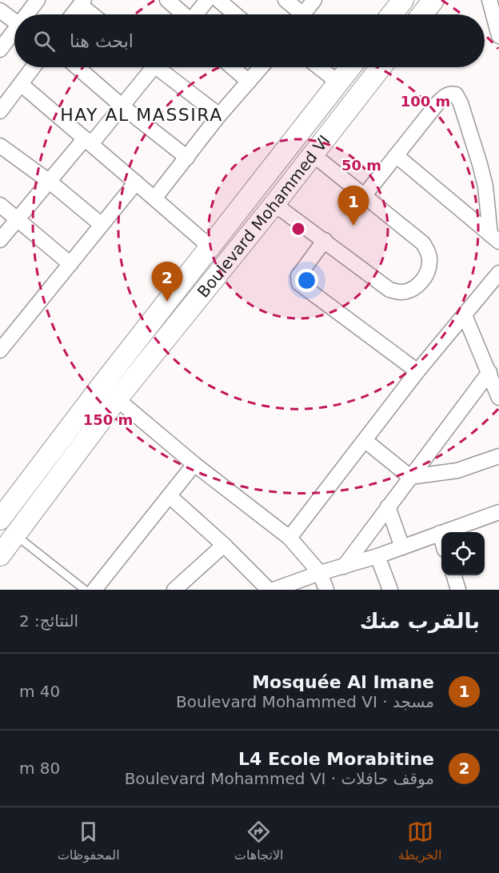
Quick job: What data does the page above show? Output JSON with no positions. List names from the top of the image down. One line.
{"streets":{"street":["Boulevard Mohammed VI"]},"districts":["HAY AL MASSIRA"],"page":{"search":"ابحث هنا","pins":["1","2"],"heading":["بالقرب منك","النتائج: 2"],"list":[{"mark":"1","name":"Mosquée Al Imane","note":"مسجد · Boulevard Mohammed VI","value":"40 m"},{"mark":"2","name":"L4 Ecole Morabitine","note":"موقف حافلات · Boulevard Mohammed VI","value":"80 m"}],"nav":["الخريطة","الاتجاهات","المحفوظات"]},"rings":["100 m","50 m","150 m"]}
